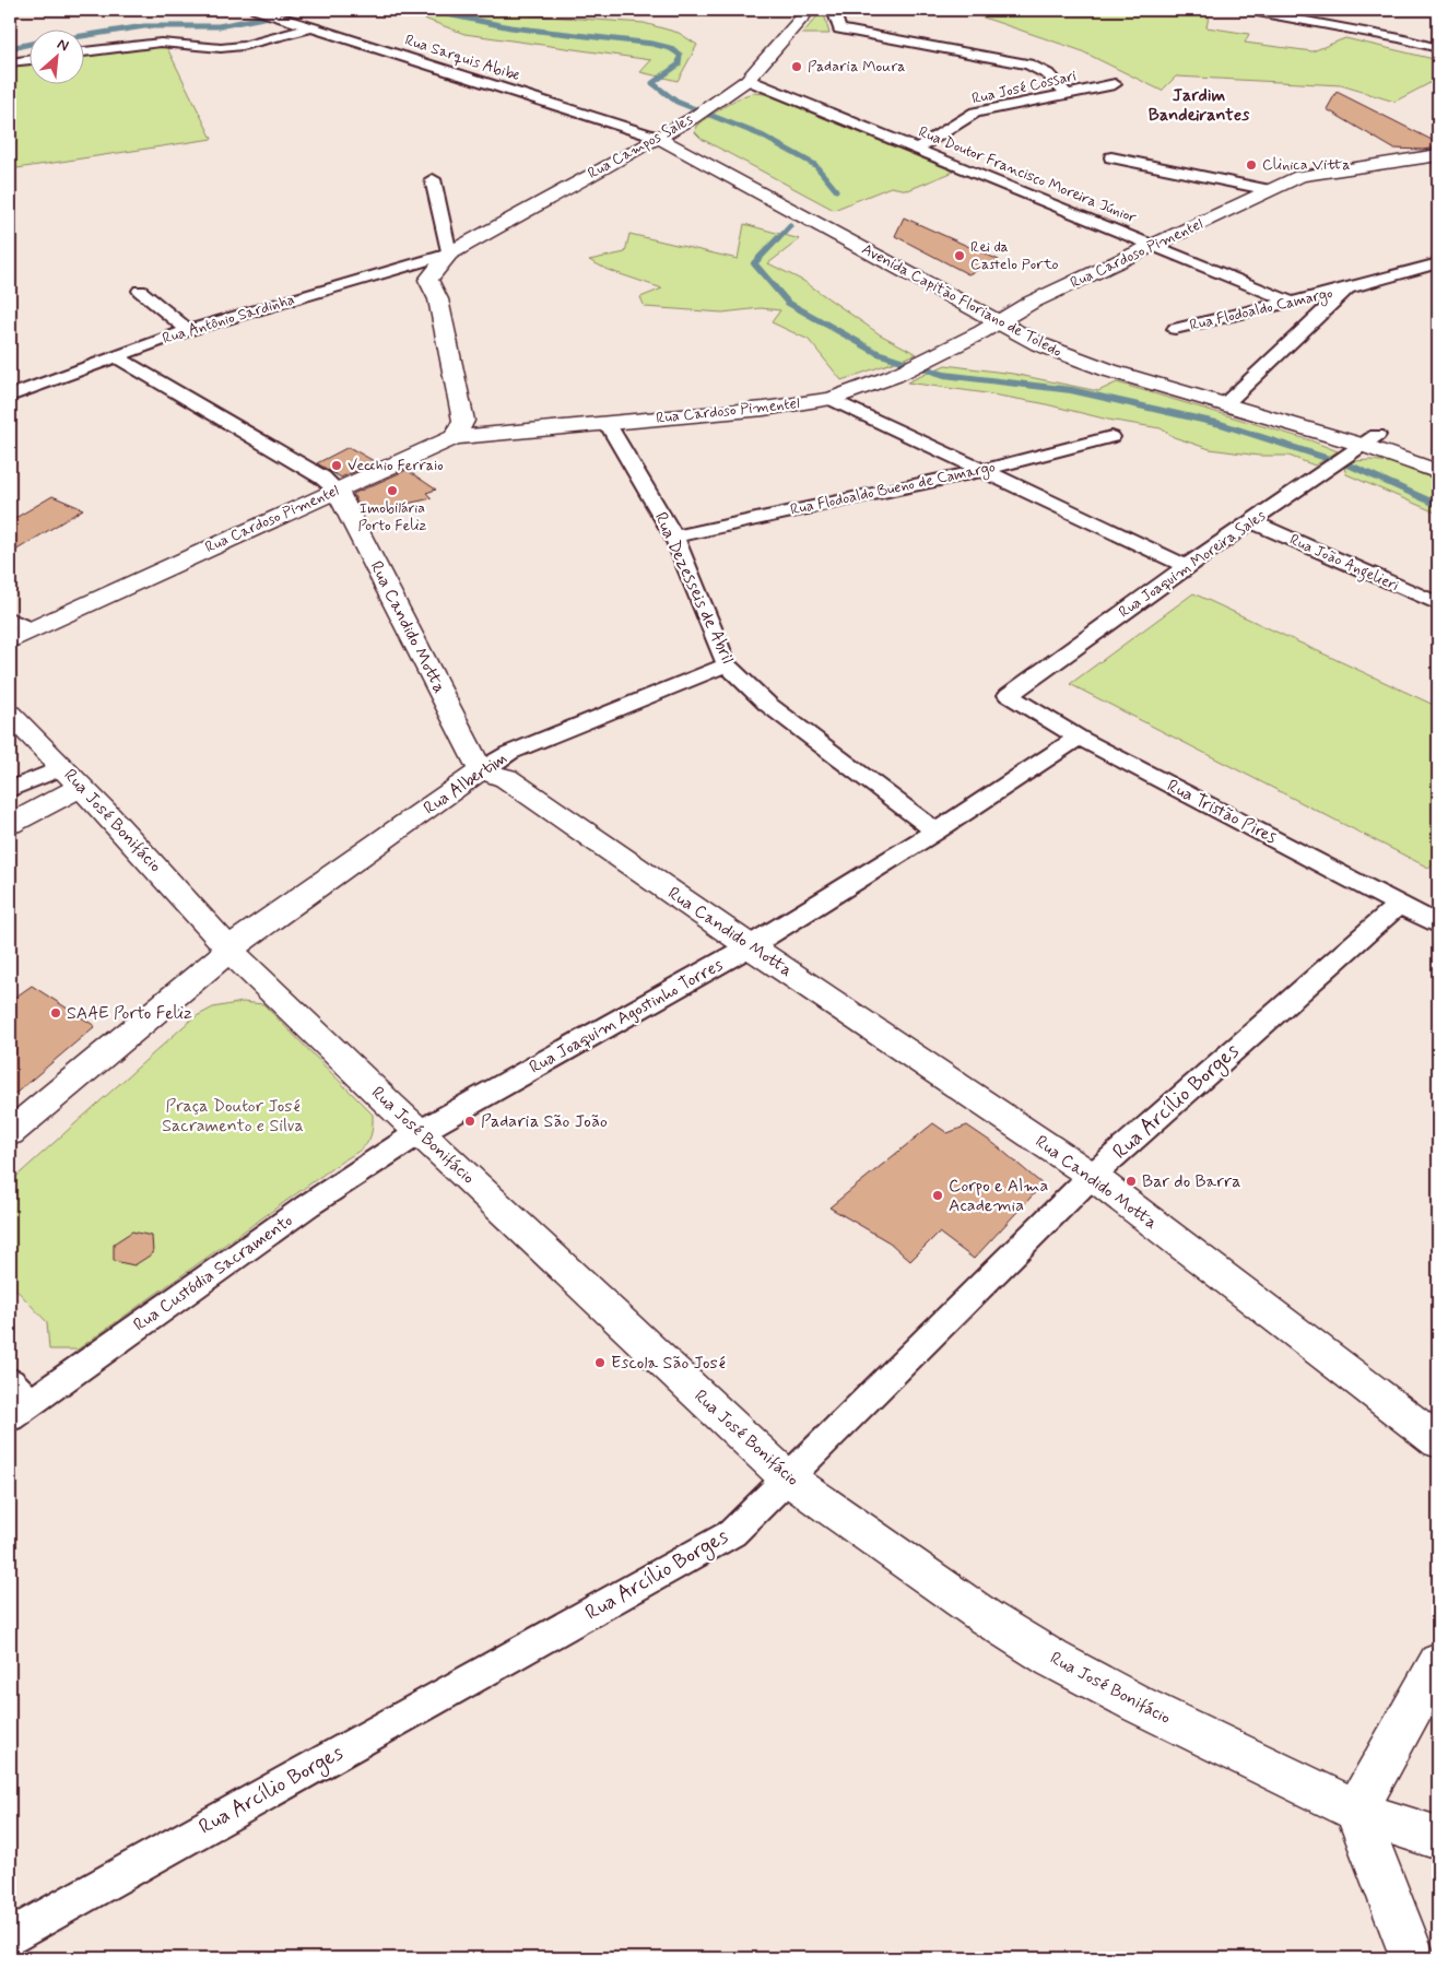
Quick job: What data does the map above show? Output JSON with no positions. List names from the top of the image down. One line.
{"streets":{"street":["Rua Sarquis Abibe","Rua José Cossari","Rua Campos Sales","Rua Doutor Francisco Moreira Júnior","Rua Cardoso Pimentel","Avenida Capitão Floriano de Toledo","Rua Flodoaldo Camargo","Rua Antônio Sardinha","Rua Flodoaldo Bueno de Camargo","Rua João Angelieri","Rua Joaquim Moreira Sales","Rua Dezesseis de Abril","Rua Candido Motta","Rua Albertim","Rua Tristão Pires","Rua José Bonifácio","Rua Joaquim Agostinho Torres","Rua Arcílio Borges","Rua Custódia Sacramento"]},"crossings":[["Rua Sarquis Abibe","Rua Campos Sales"],["Rua Sarquis Abibe","Avenida Capitão Floriano de Toledo"],["Rua José Cossari","Rua Doutor Francisco Moreira Júnior"],["Rua Campos Sales","Rua Doutor Francisco Moreira Júnior"],["Rua Campos Sales","Avenida Capitão Floriano de Toledo"],["Rua Campos Sales","Rua Antônio Sardinha"],["Rua Doutor Francisco Moreira Júnior","Rua Cardoso Pimentel"],["Rua Doutor Francisco Moreira Júnior","Rua Flodoaldo Camargo"],["Rua Cardoso Pimentel","Avenida Capitão Floriano de Toledo"],["Rua Cardoso Pimentel","Rua Dezesseis de Abril"],["Rua Cardoso Pimentel","Rua Candido Motta"],["Avenida Capitão Floriano de Toledo","Rua Flodoaldo Camargo"],["Avenida Capitão Floriano de Toledo","Rua Joaquim Moreira Sales"],["Rua Antônio Sardinha","Rua Candido Motta"],["Rua Flodoaldo Bueno de Camargo","Rua Dezesseis de Abril"],["Rua João Angelieri","Rua Joaquim Moreira Sales"],["Rua Joaquim Moreira Sales","Rua Tristão Pires"],["Rua Dezesseis de Abril","Rua Albertim"],["Rua Dezesseis de Abril","Rua Joaquim Agostinho Torres"],["Rua Candido Motta","Rua Albertim"],["Rua Candido Motta","Rua Joaquim Agostinho Torres"],["Rua Candido Motta","Rua Arcílio Borges"],["Rua Albertim","Rua José Bonifácio"],["Rua Tristão Pires","Rua Joaquim Agostinho Torres"],["Rua Tristão Pires","Rua Arcílio Borges"],["Rua José Bonifácio","Rua Joaquim Agostinho Torres"],["Rua José Bonifácio","Rua Arcílio Borges"],["Rua José Bonifácio","Rua Custódia Sacramento"],["Rua Joaquim Agostinho Torres","Rua Custódia Sacramento"]],"districts":["Jardim Bandeirantes"],"parks":["Praça Doutor José Sacramento e Silva"],"places":["Padaria Moura","Clinica Vitta","Rei da Castelo Porto","Vecchio Ferraio","Imobilária Porto Feliz","SAAE Porto Feliz","Padaria São João","Bar do Barra","Corpo e Alma Academia","Escola São José"],"north":"top right"}
